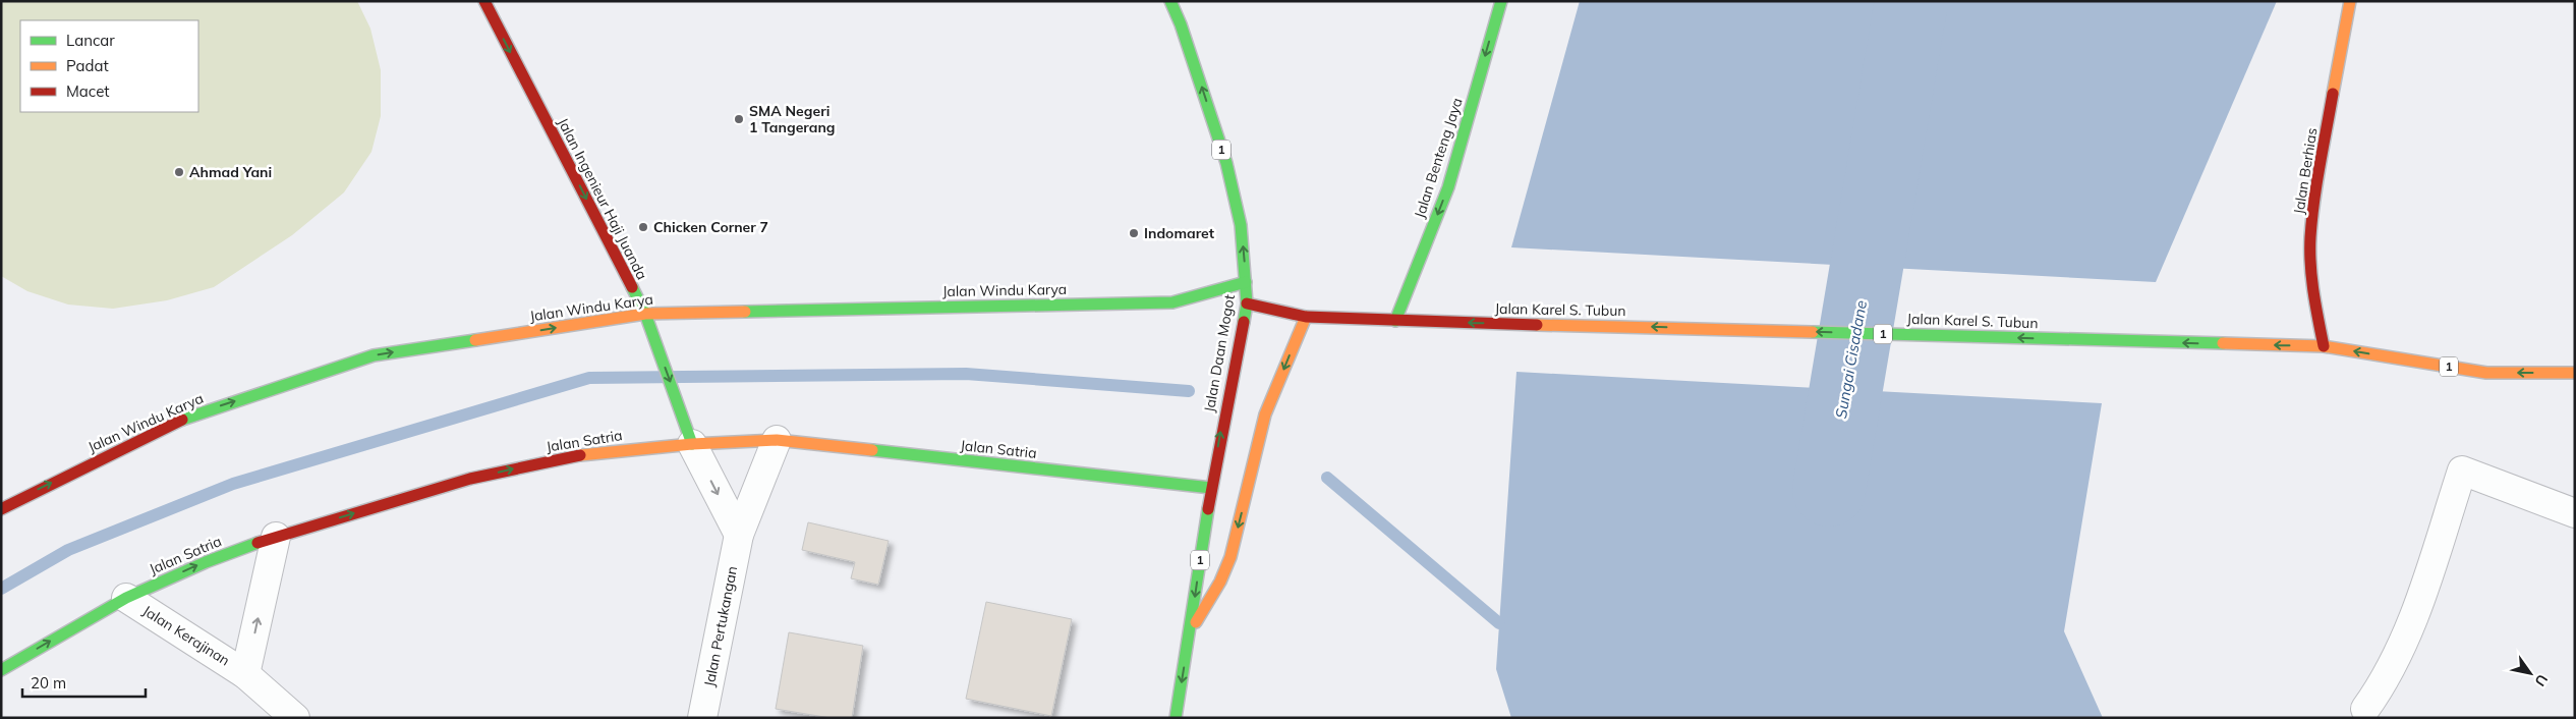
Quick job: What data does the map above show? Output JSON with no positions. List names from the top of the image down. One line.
{"streets":{"main road":["1","Jalan Benteng Jaya","Jalan Berhias","Jalan Ingenieur Haji Juanda","Jalan Windu Karya","Jalan Karel S. Tubun","Jalan Daan Mogot","Jalan Satria"],"street":["Jalan Pertukangan","Jalan Kerajinan"]},"crossings":[["Jalan Benteng Jaya","Jalan Karel S. Tubun"],["Jalan Berhias","Jalan Karel S. Tubun"],["Jalan Ingenieur Haji Juanda","Jalan Windu Karya"],["Jalan Ingenieur Haji Juanda","Jalan Satria"],["Jalan Windu Karya","Jalan Daan Mogot"],["Jalan Karel S. Tubun","Jalan Daan Mogot"],["Jalan Daan Mogot","Jalan Satria"],["Jalan Satria","Jalan Pertukangan"],["Jalan Satria","Jalan Kerajinan"]],"one_way":["Jalan Benteng Jaya","Jalan Ingenieur Haji Juanda","Jalan Windu Karya","Jalan Karel S. Tubun","Jalan Satria","Jalan Kerajinan"],"water":["Sungai Cisadane"],"places":["SMA Negeri 1 Tangerang","Ahmad Yani","Chicken Corner 7","Indomaret"],"legend":["Lancar","Padat","Macet"],"scale_bar":"20 m","north":"bottom right"}
